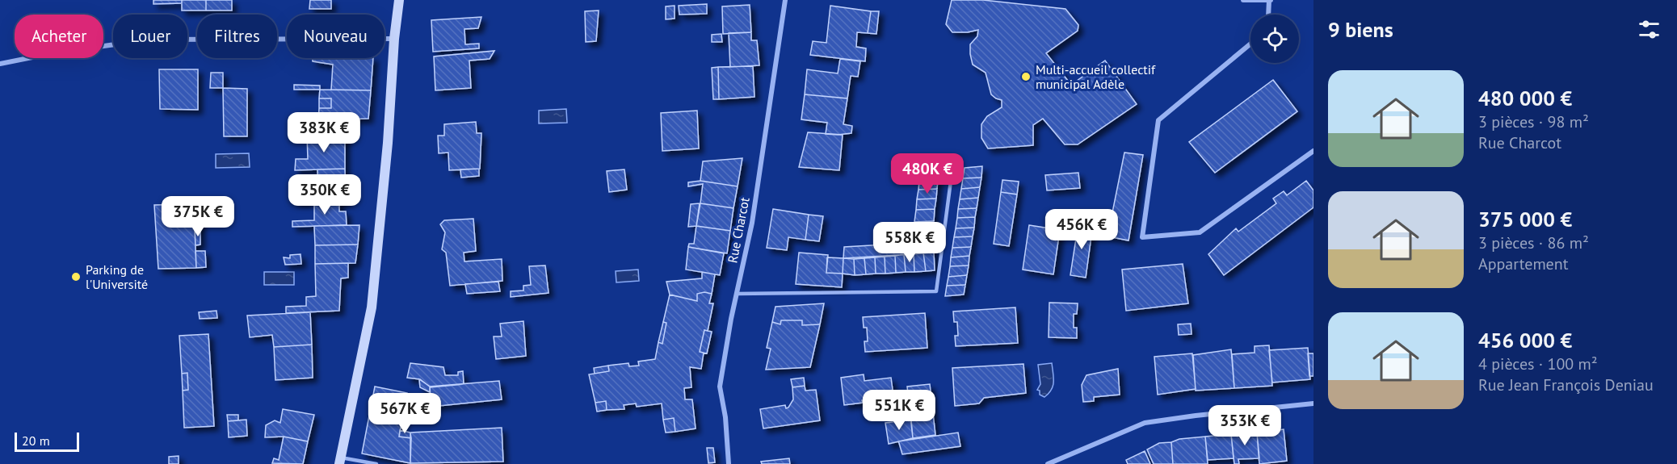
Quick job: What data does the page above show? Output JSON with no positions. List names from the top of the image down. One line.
{"streets":{"street":["Rue Charcot"]},"places":["Multi-accueil collectif municipal Adèle","Parking de l'Université"],"scale_bar":"20 m","page":{"heading":"9 biens","chip":["Acheter","Louer","Filtres","Nouveau"],"list":[{"name":"480 000 €","note":"3 pièces · 98 m² · Rue Charcot"},{"name":"375 000 €","note":"3 pièces · 86 m² · Appartement"},{"name":"456 000 €","note":"4 pièces · 100 m² · Rue Jean François Deniau"}],"price":["383K €","480K €","350K €","375K €","456K €","558K €","551K €","567K €","353K €"],"scale":"20 m"}}
